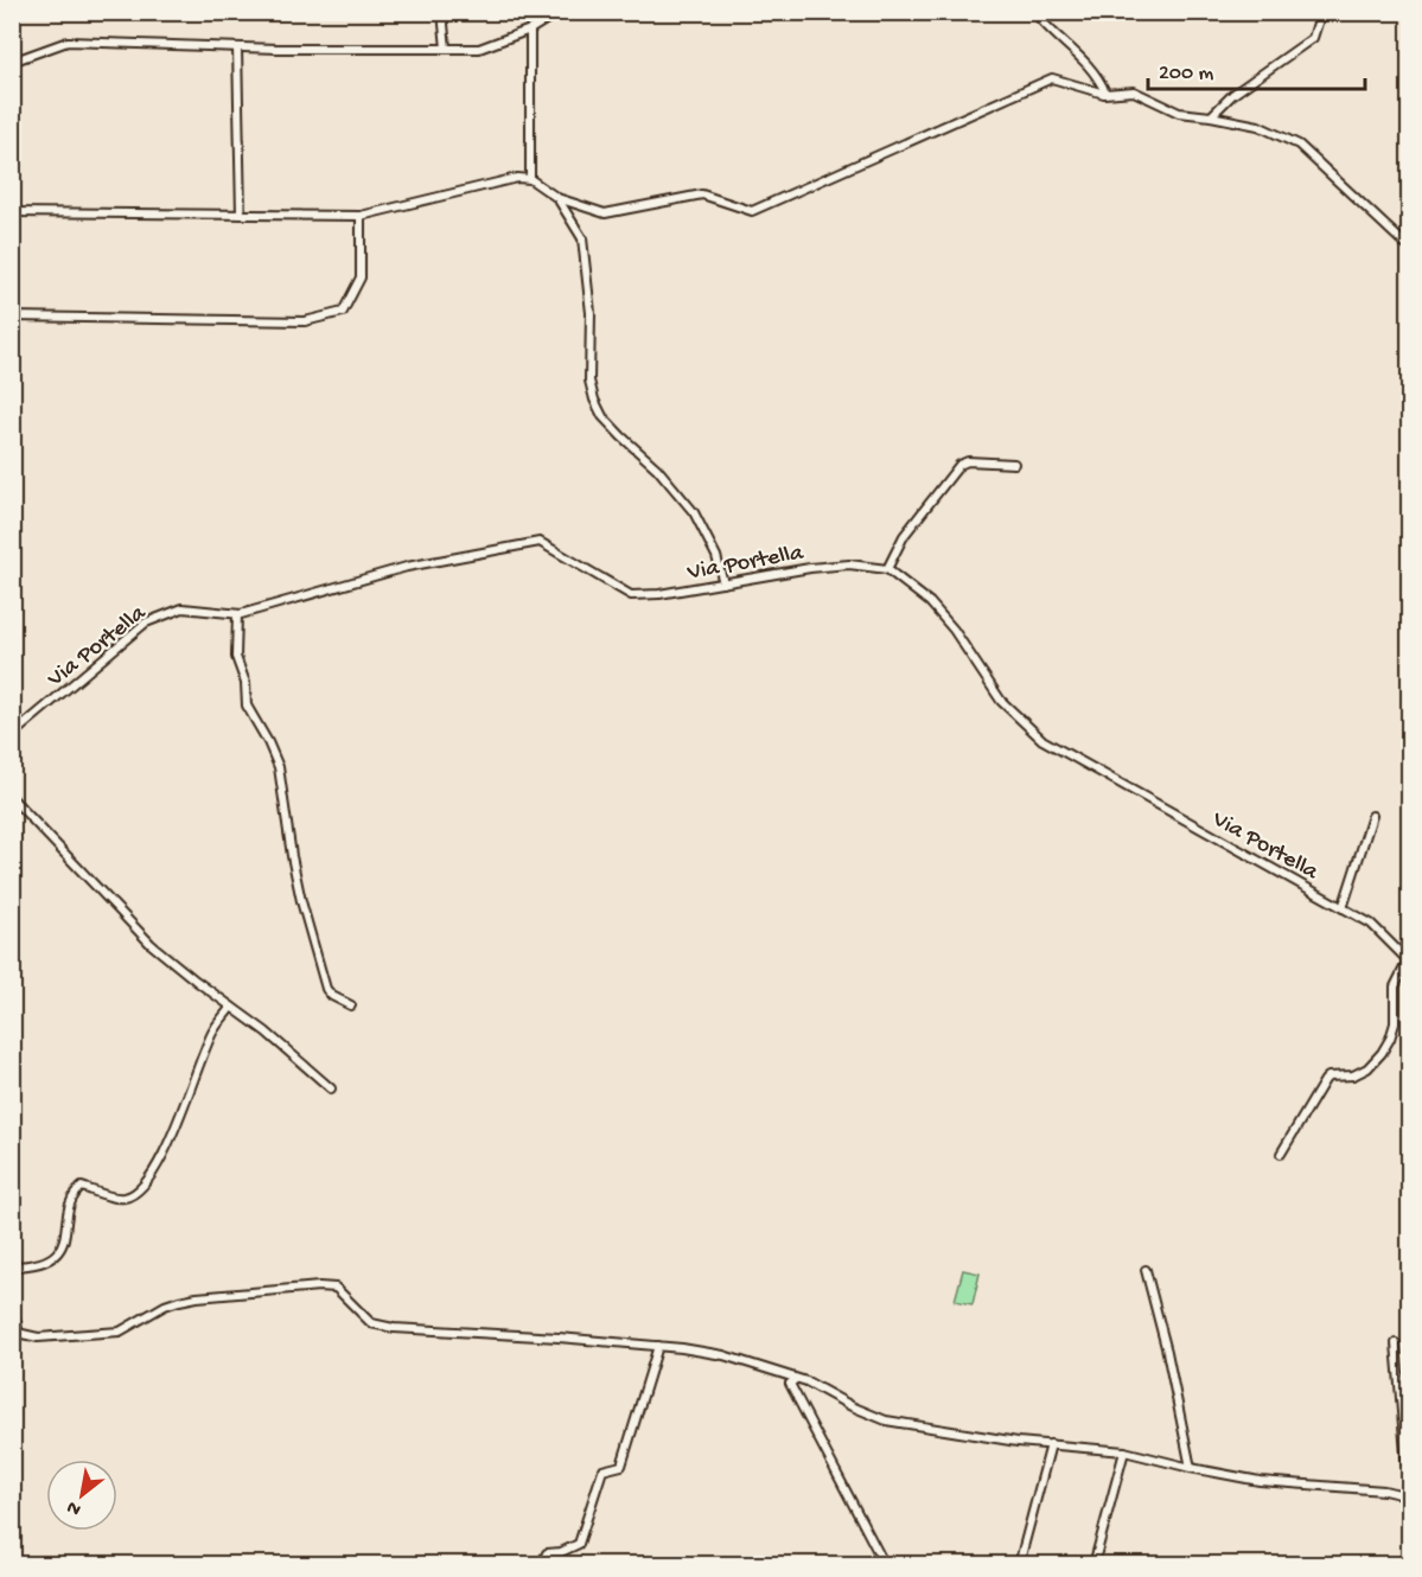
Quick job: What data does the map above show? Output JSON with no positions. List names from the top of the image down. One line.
{"streets":{"street":["Via Portella"]},"scale_bar":"200 m","north":"bottom left"}
